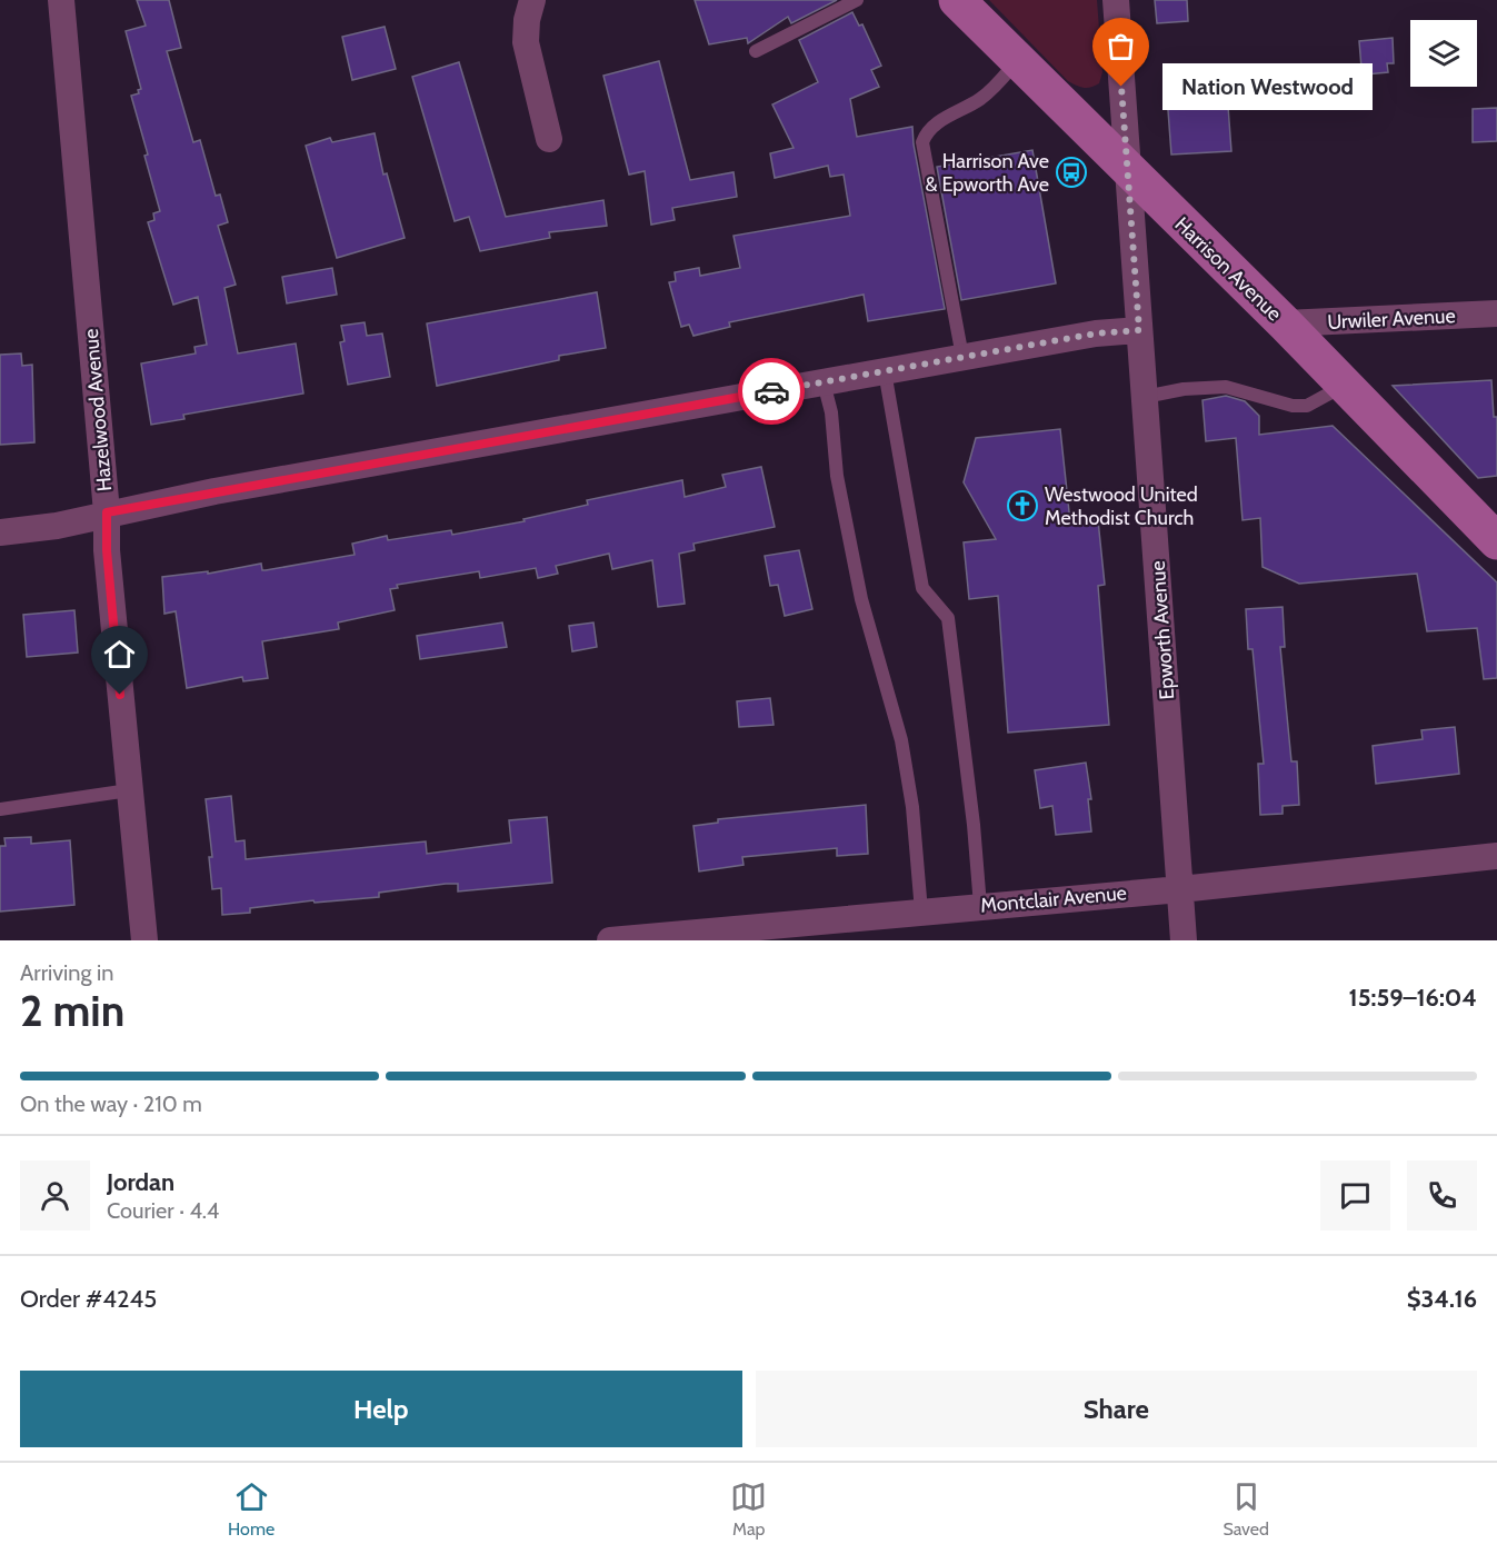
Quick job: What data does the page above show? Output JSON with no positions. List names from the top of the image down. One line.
{"streets":{"main road":["Harrison Avenue"],"street":["Urwiler Avenue","Hazelwood Avenue","Epworth Avenue","Montclair Avenue"]},"crossings":[["Harrison Avenue","Urwiler Avenue"],["Harrison Avenue","Epworth Avenue"],["Epworth Avenue","Montclair Avenue"]],"places":{"other":["Nation Westwood"],"bus stop":["Harrison Ave & Epworth Ave"],"church":["Westwood United Methodist Church"]},"page":{"bubble":"Nation Westwood","heading":["2 min","Arriving in","15:59–16:04"],"panel":["Jordan","Courier · 4.4","Order #4245","$34.16"],"bar":"On the way · 210 m","buttons":["Help","Share"],"tabs":["Home","Map","Saved"]}}
